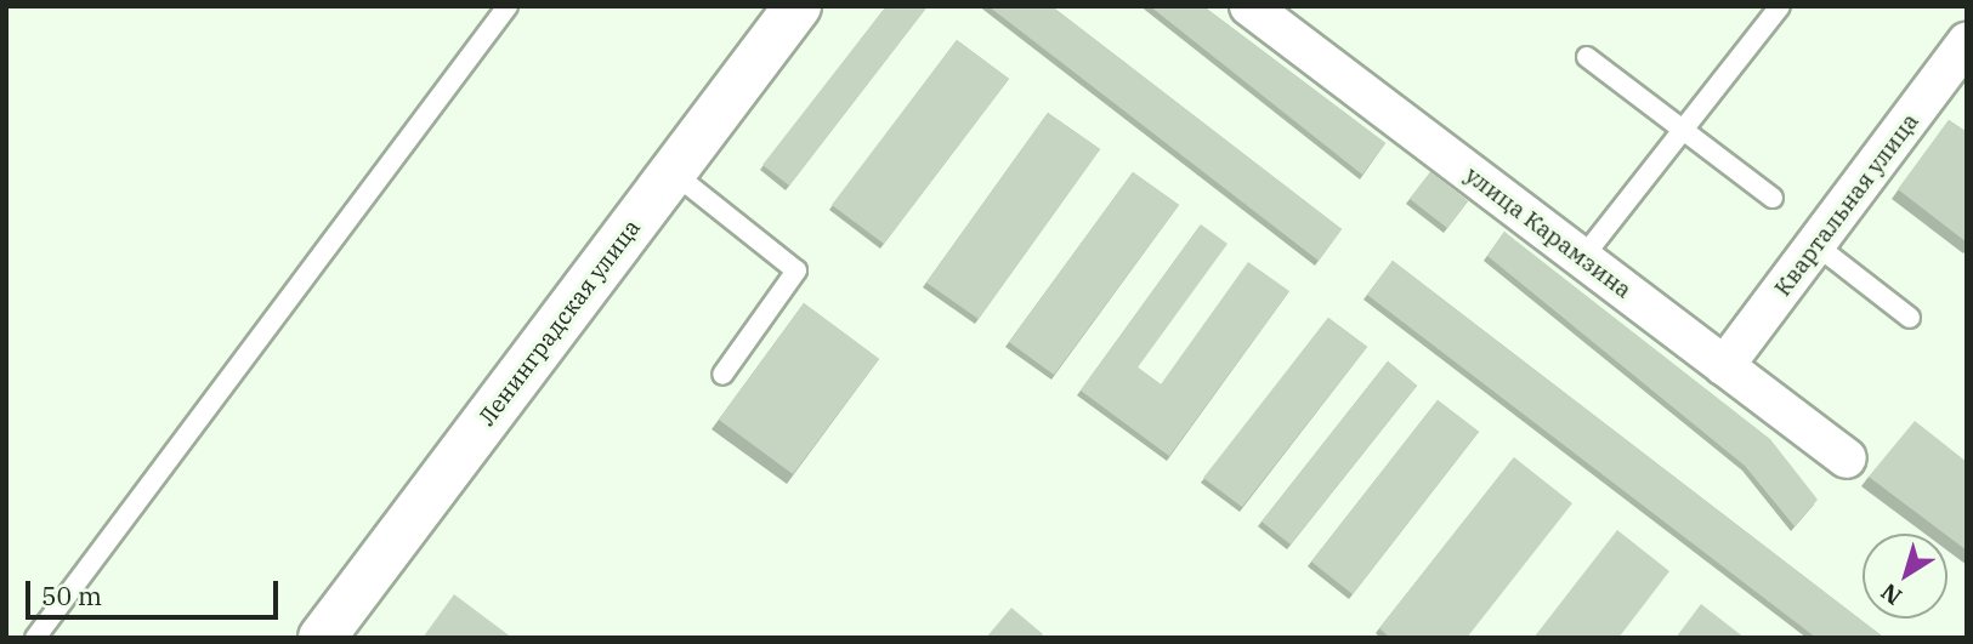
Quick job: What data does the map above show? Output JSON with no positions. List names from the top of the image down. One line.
{"streets":{"main road":["Ленинградская улица"],"street":["Квартальная улица","улица Карамзина"]},"crossings":[["Квартальная улица","улица Карамзина"]],"scale_bar":"50 m","north":"bottom left"}
